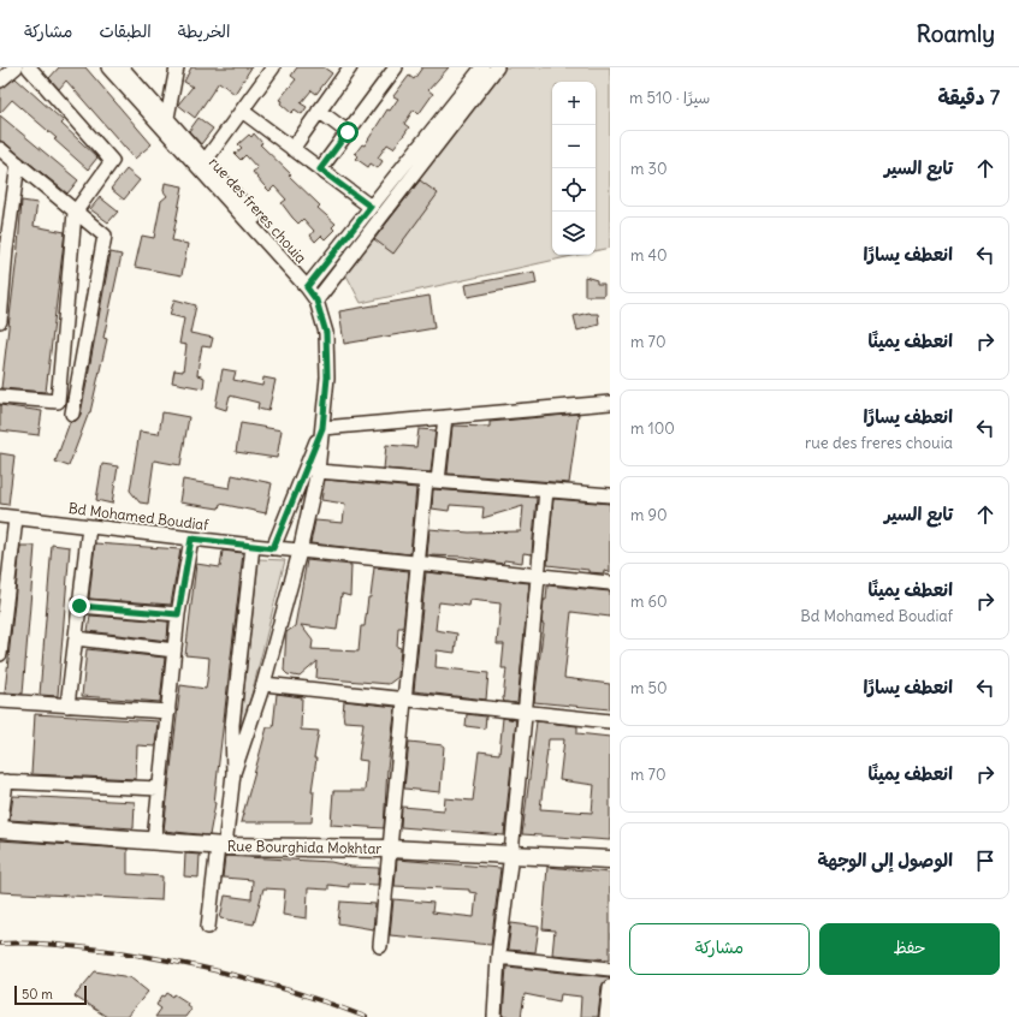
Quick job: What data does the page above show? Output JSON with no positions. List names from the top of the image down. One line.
{"streets":{"main road":["Rue Bourghida Mokhtar"],"street":["rue des freres chouia","Bd Mohamed Boudiaf"]},"crossings":[["rue des freres chouia","Bd Mohamed Boudiaf"]],"scale_bar":"50 m","page":{"header":"Roamly","nav":["الخريطة","الطبقات","مشاركة"],"heading":["7 دقيقة","سيرًا · 510 m"],"map_buttons":["+","−"],"list":[["تابع السير","30 m"],["انعطف يسارًا","40 m"],["انعطف يمينًا","70 m"],["انعطف يسارًا","rue des freres chouia","100 m"],["تابع السير","90 m"],["انعطف يمينًا","Bd Mohamed Boudiaf","60 m"],["انعطف يسارًا","50 m"],["انعطف يمينًا","70 m"],"الوصول إلى الوجهة"],"buttons":["حفظ","مشاركة"],"scale":"50 m"}}
